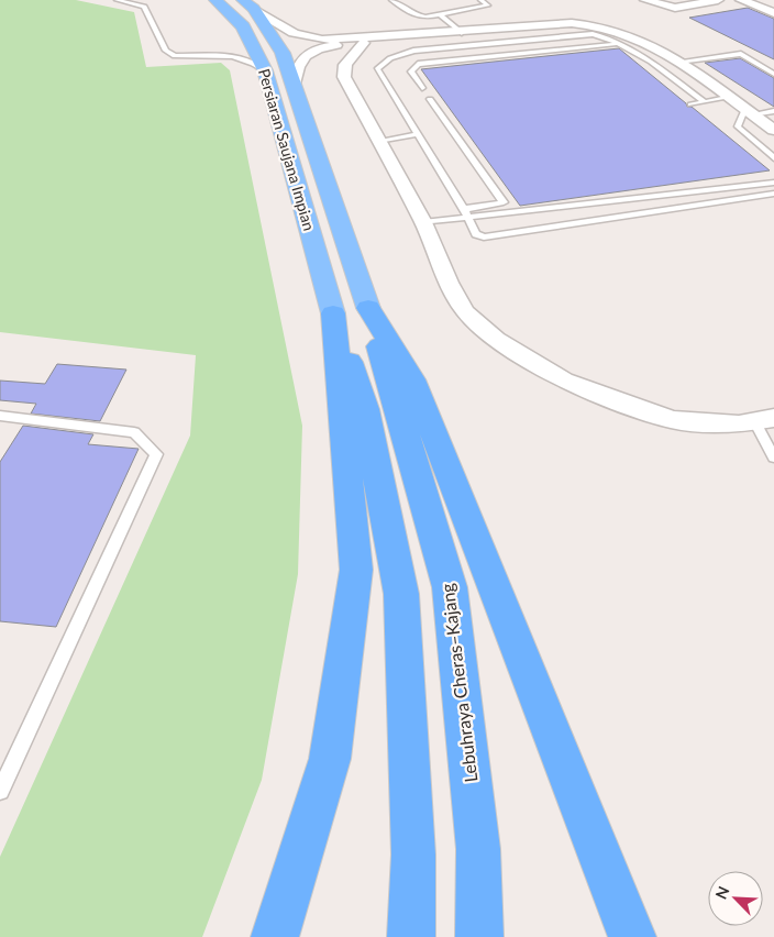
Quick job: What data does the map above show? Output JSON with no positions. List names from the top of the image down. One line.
{"streets":{"highway":["Persiaran Saujana Impian","Lebuhraya Cheras–Kajang"]},"crossings":[["Persiaran Saujana Impian","Lebuhraya Cheras–Kajang"]],"north":"top left"}
